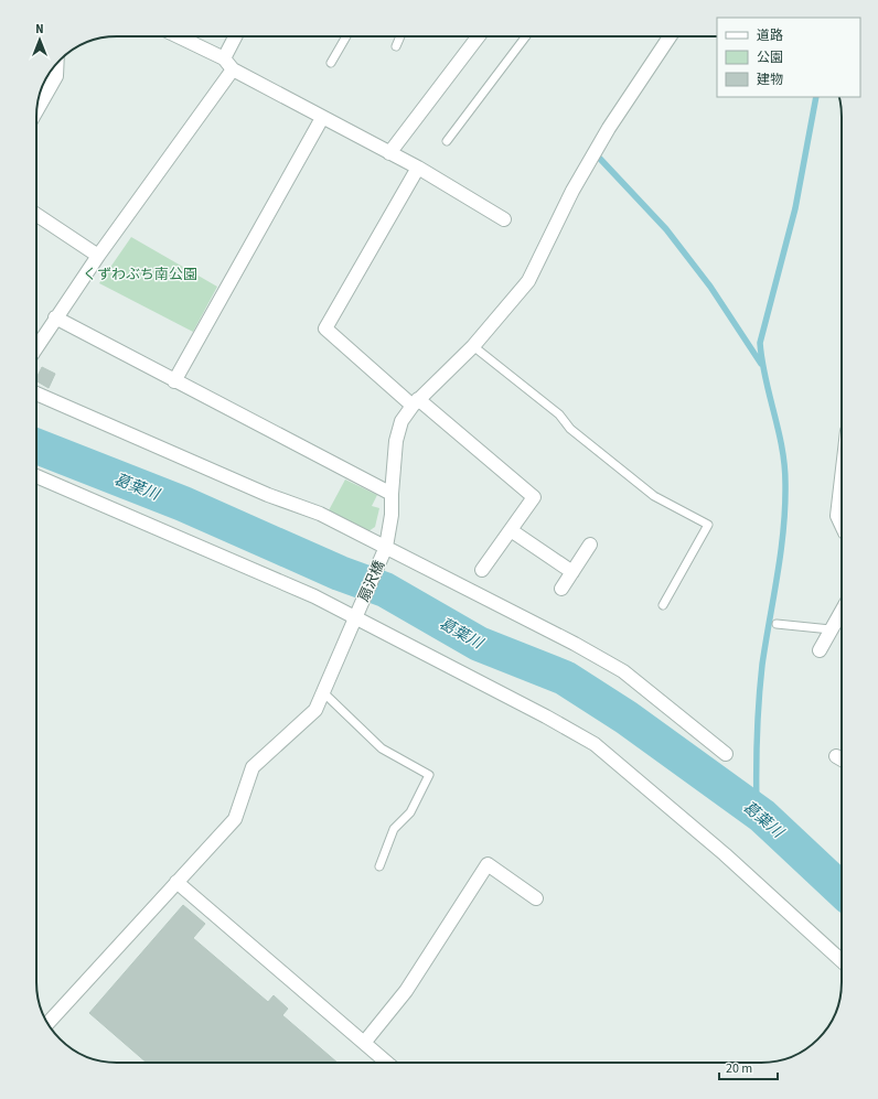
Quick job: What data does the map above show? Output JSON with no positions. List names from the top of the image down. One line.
{"streets":{"street":["扇沢橋"]},"water":["葛葉川"],"parks":["くずわぶち南公園"],"legend":["道路","公園","建物"],"scale_bar":"20 m","north":"top"}
